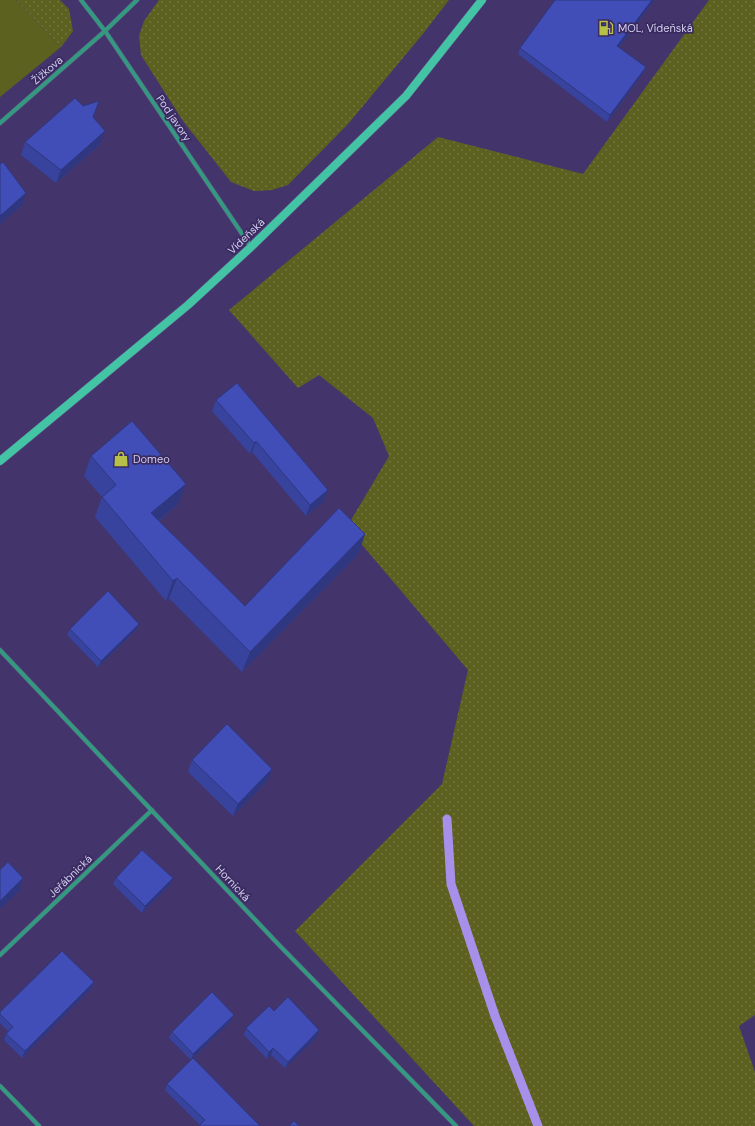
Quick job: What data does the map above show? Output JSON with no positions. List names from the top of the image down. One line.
{"streets":{"main road":["Vídeňská"],"street":["Žižkova","Pod javory","Jeřábnická","Hornická"]},"crossings":[["Žižkova","Pod javory"],["Pod javory","Vídeňská"],["Jeřábnická","Hornická"]],"places":{"fuel station":["MOL, Vídeňská"],"shop":["Domeo"]}}
